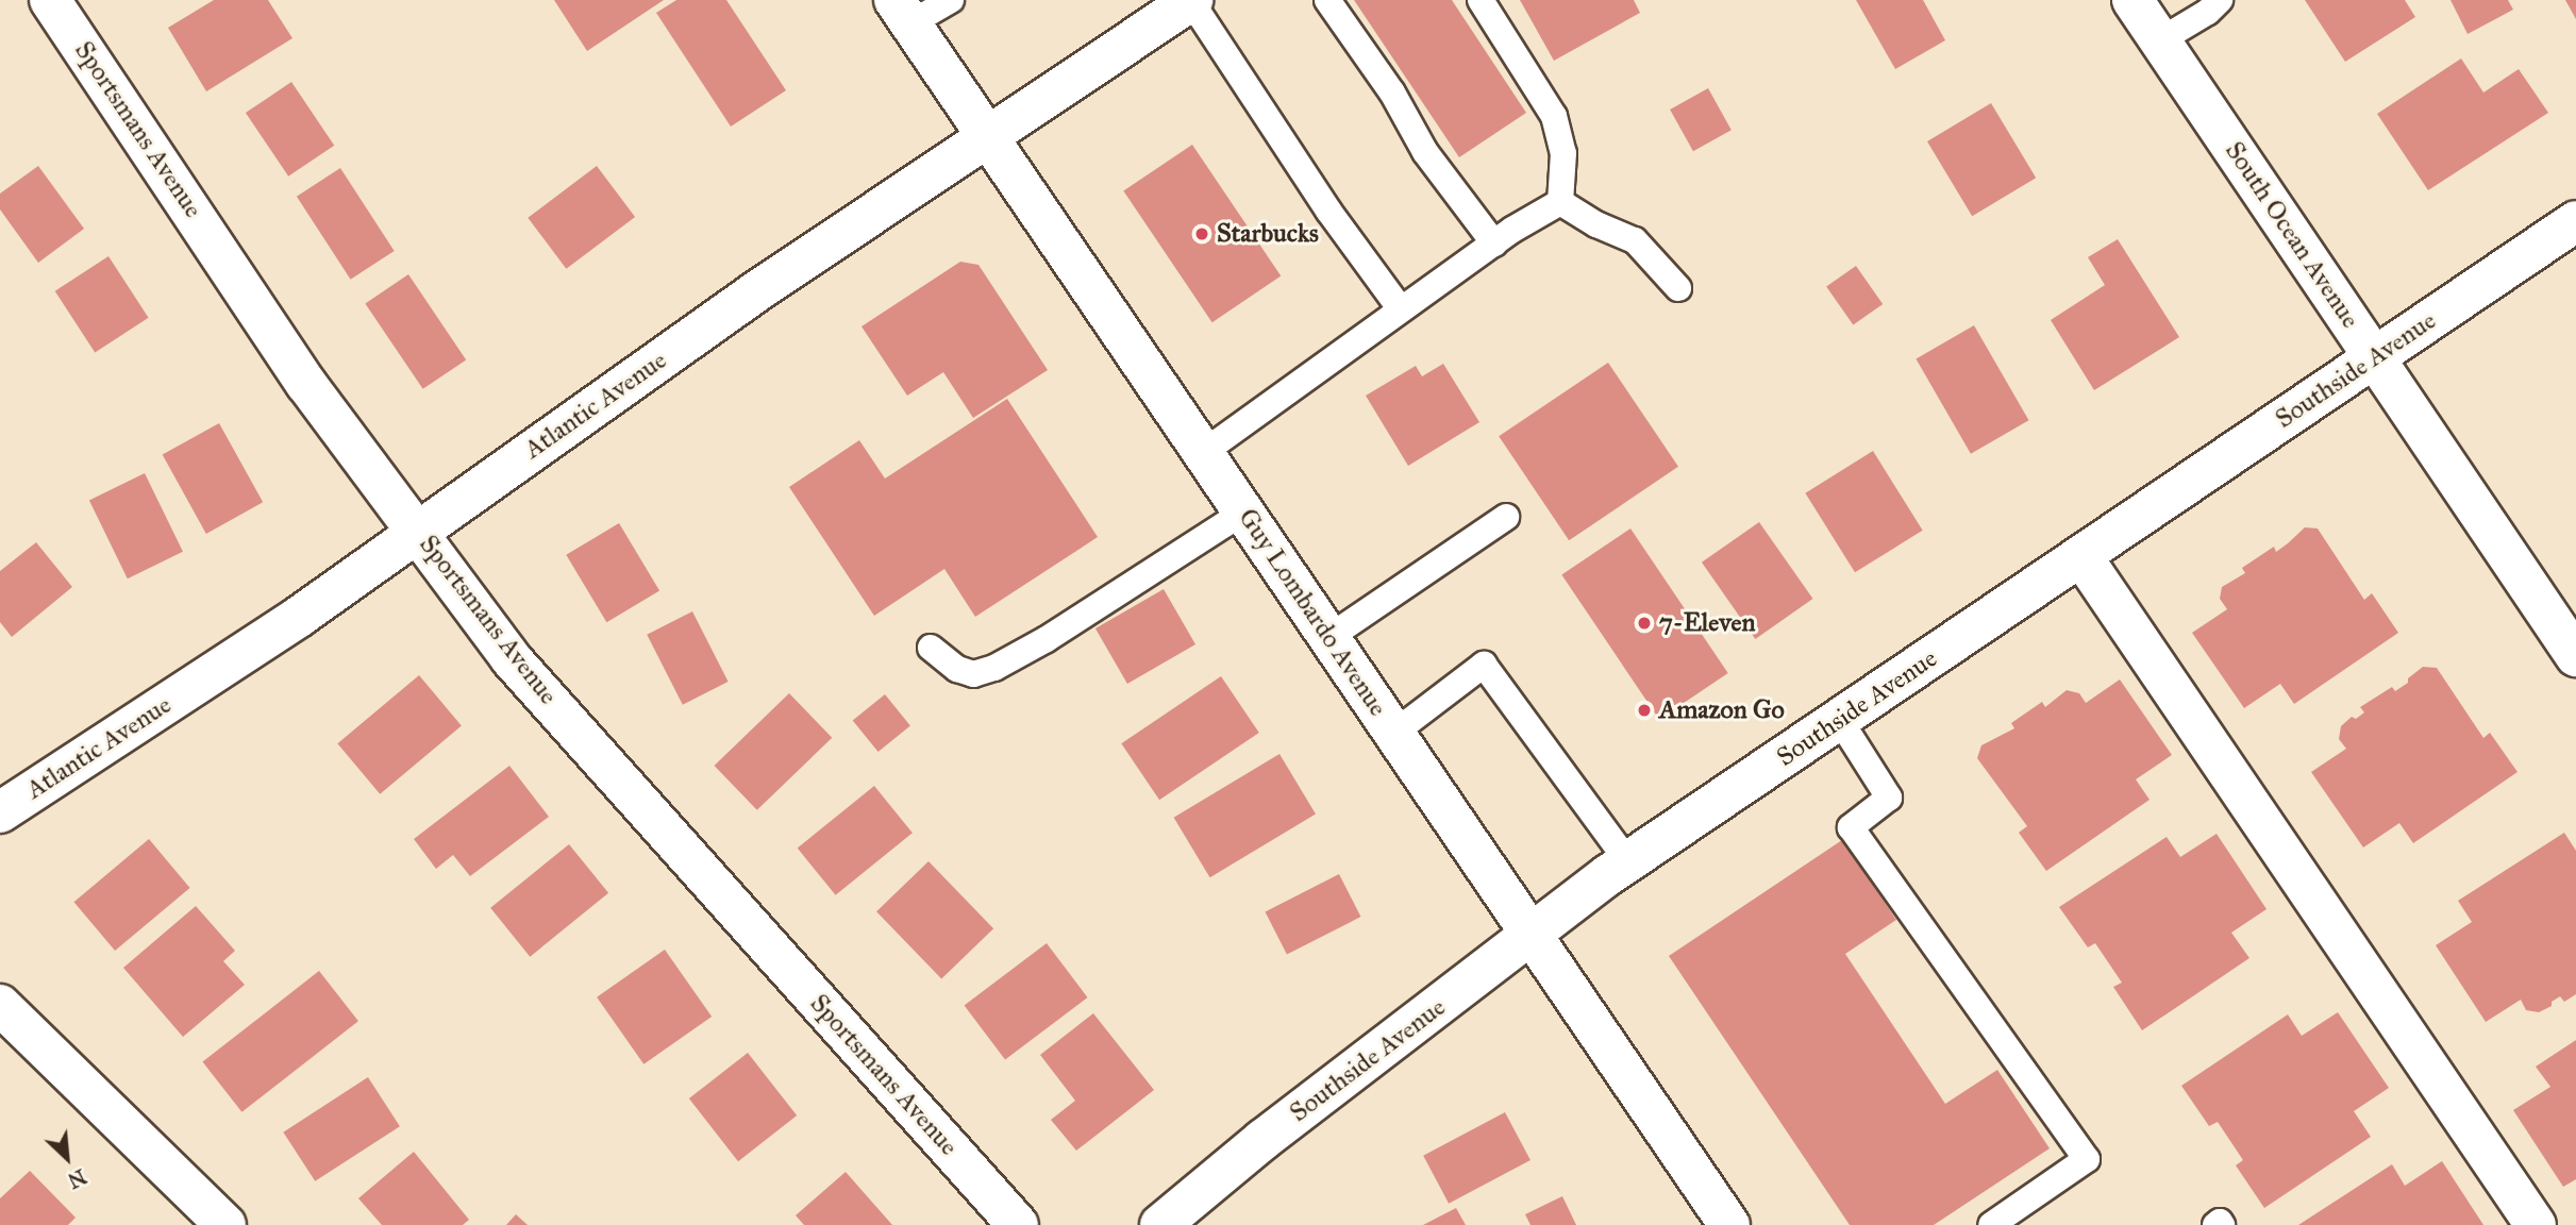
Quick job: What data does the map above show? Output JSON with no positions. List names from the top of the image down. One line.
{"streets":{"street":["Sportsmans Avenue","South Ocean Avenue","Southside Avenue","Atlantic Avenue","Guy Lombardo Avenue"]},"crossings":[["Sportsmans Avenue","Atlantic Avenue"],["South Ocean Avenue","Southside Avenue"],["Southside Avenue","Guy Lombardo Avenue"],["Atlantic Avenue","Guy Lombardo Avenue"]],"places":["Starbucks","7-Eleven","Amazon Go"],"north":"bottom right"}
